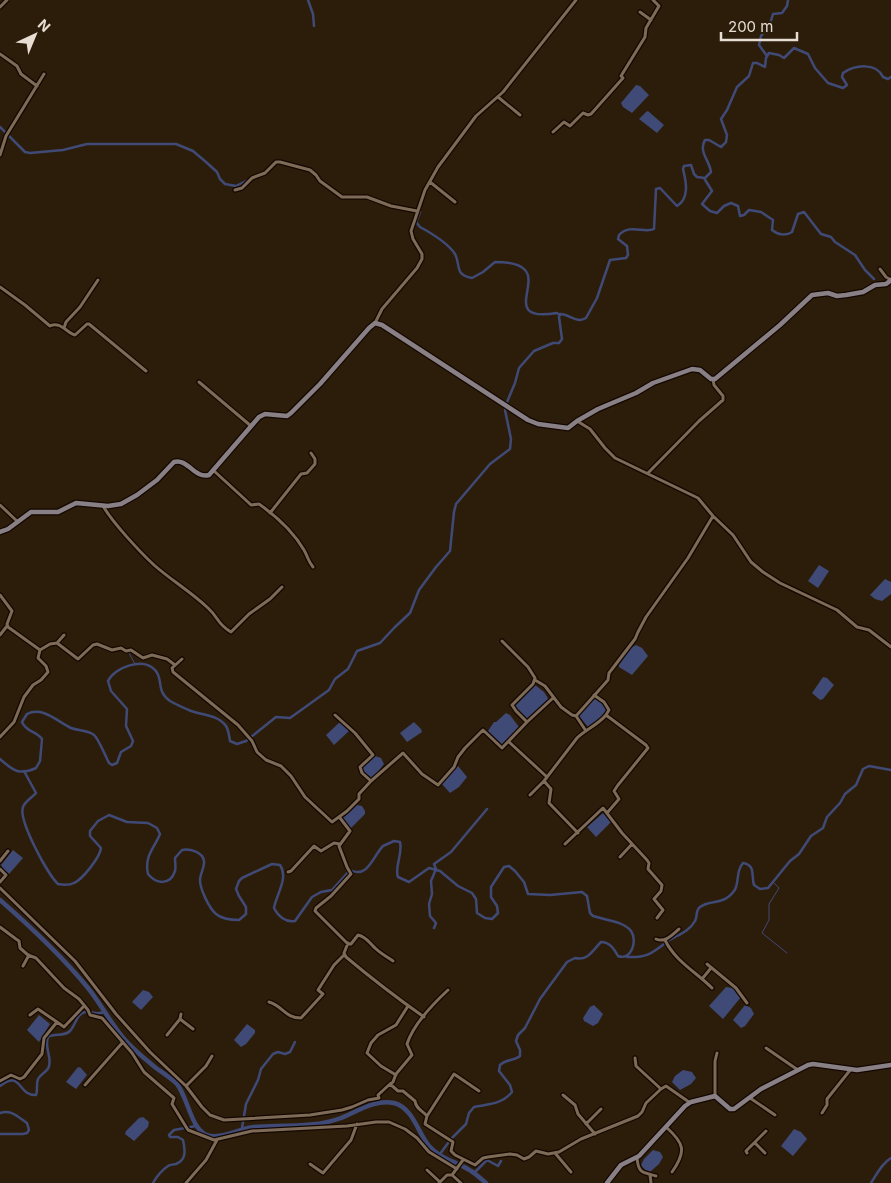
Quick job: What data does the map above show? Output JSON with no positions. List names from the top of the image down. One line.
{"scale_bar":"200 m","north":"top right"}
